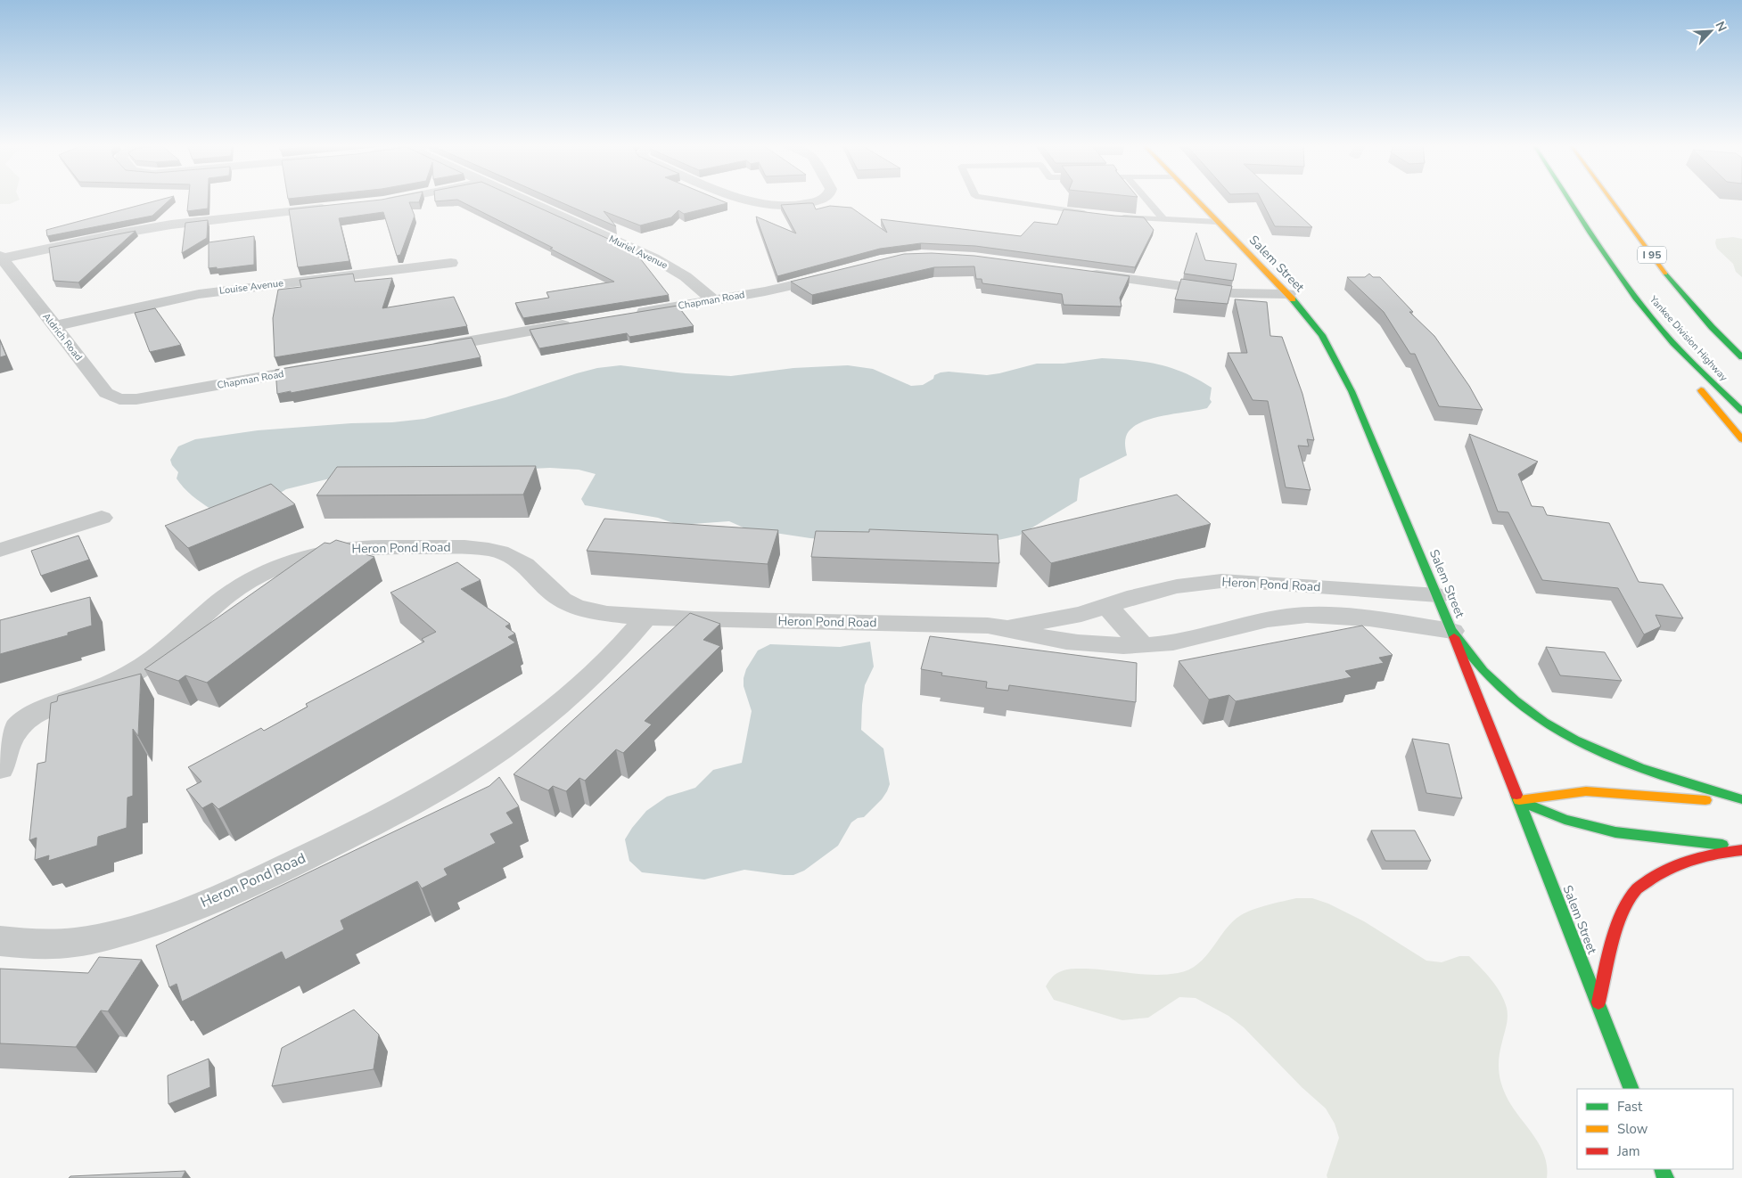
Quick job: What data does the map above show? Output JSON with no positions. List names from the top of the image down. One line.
{"streets":{"main road":["I 95","Salem Street","Yankee Division Highway"],"street":["Muriel Avenue","Louise Avenue","Chapman Road","Aldrich Road","Heron Pond Road"]},"crossings":[["Muriel Avenue","Chapman Road"],["Salem Street","Heron Pond Road"],["Louise Avenue","Aldrich Road"],["Chapman Road","Aldrich Road"]],"legend":["Fast","Slow","Jam"],"north":"top right"}
